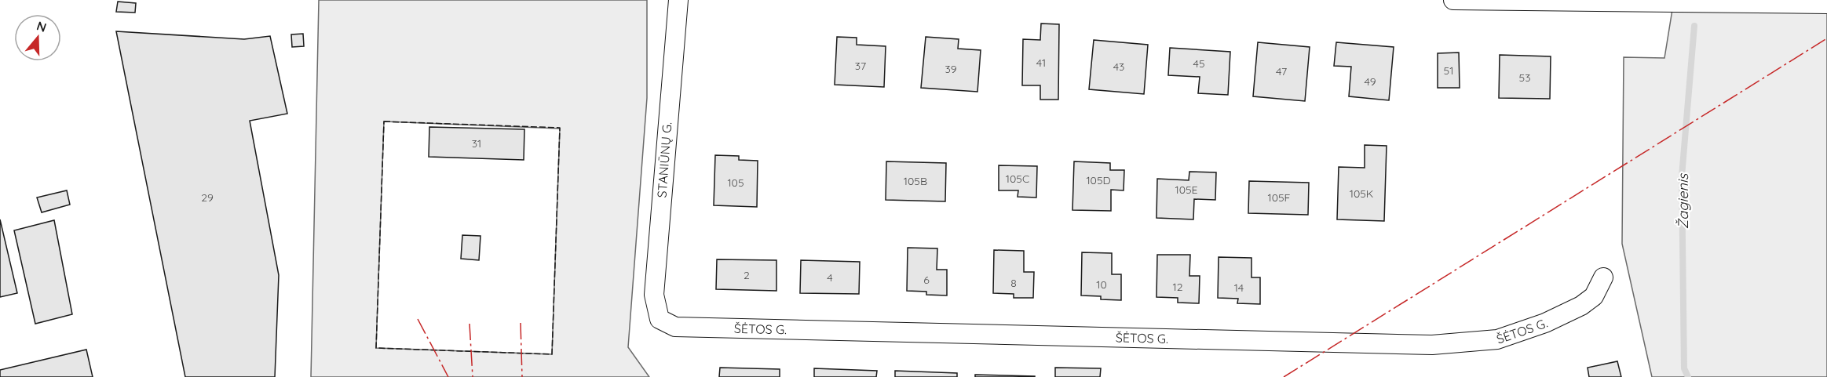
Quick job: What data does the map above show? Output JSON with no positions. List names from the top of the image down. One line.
{"streets":{"street":["STANIŪNŲ G.","ŠĖTOS G."]},"crossings":[["STANIŪNŲ G.","ŠĖTOS G."]],"water":["Žagienis"],"house_numbers":["41","45","37","43","39","51","47","53","49","31","105C","105D","105B","105","105E","105K","29","105F","2","4","6","8","10","12","14"],"north":"top"}
